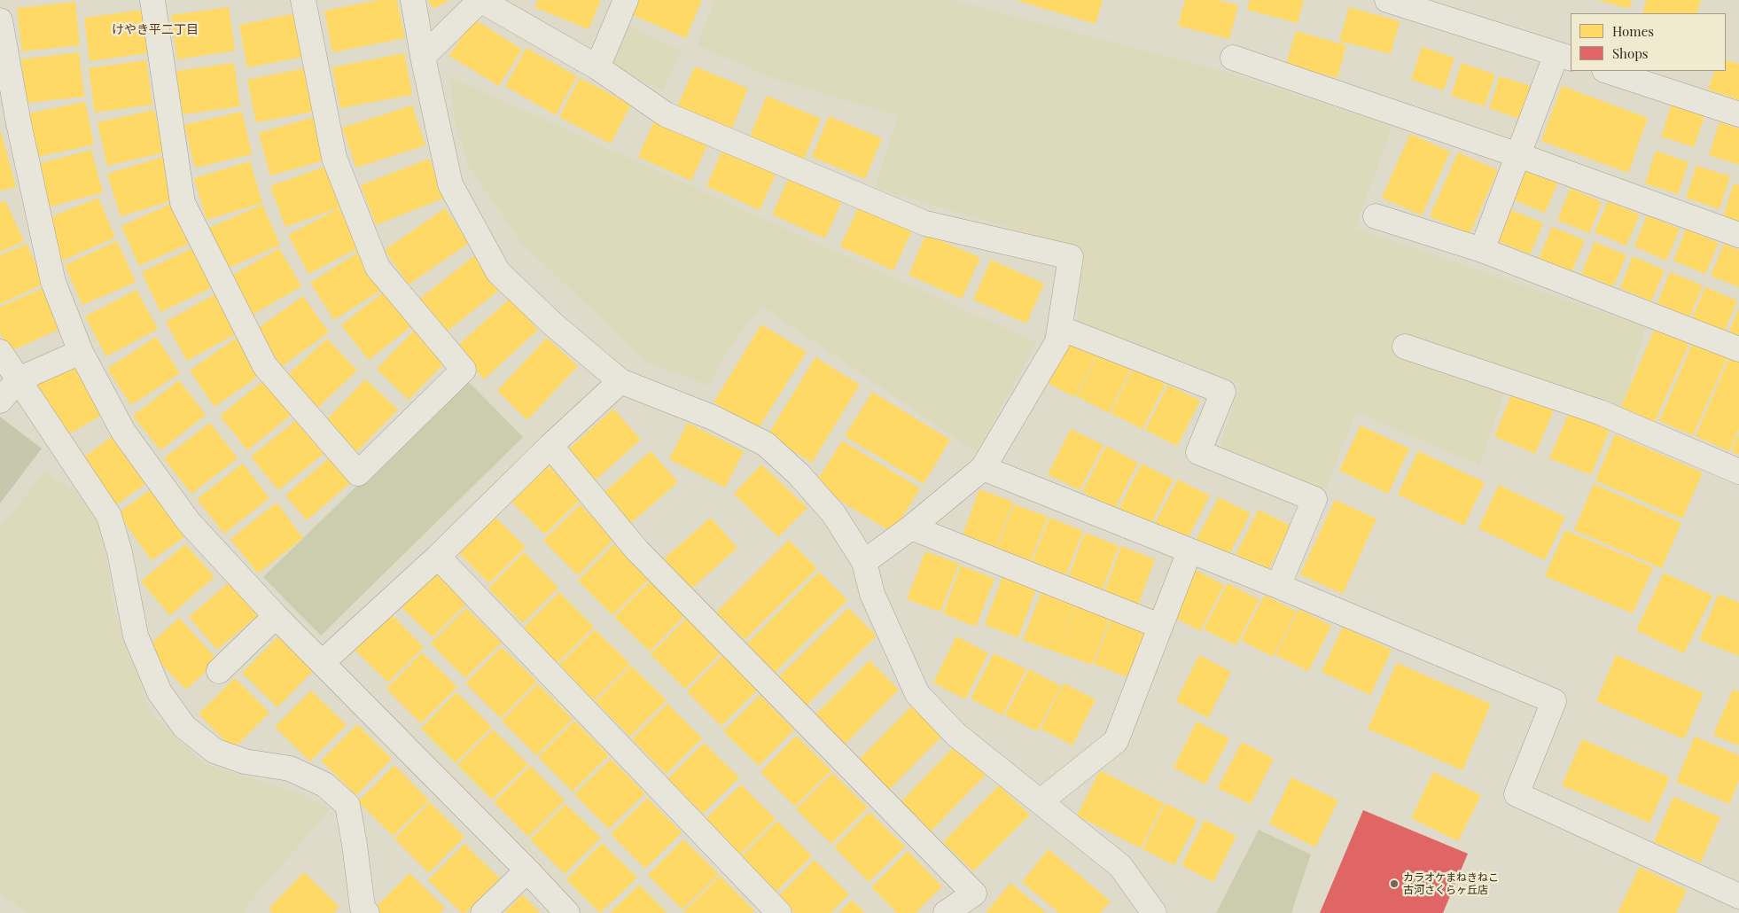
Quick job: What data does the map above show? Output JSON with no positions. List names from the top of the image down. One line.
{"districts":["けやき平二丁目"],"places":["カラオケまねきねこ 古河さくらヶ丘店"],"legend":["Homes","Shops"]}
